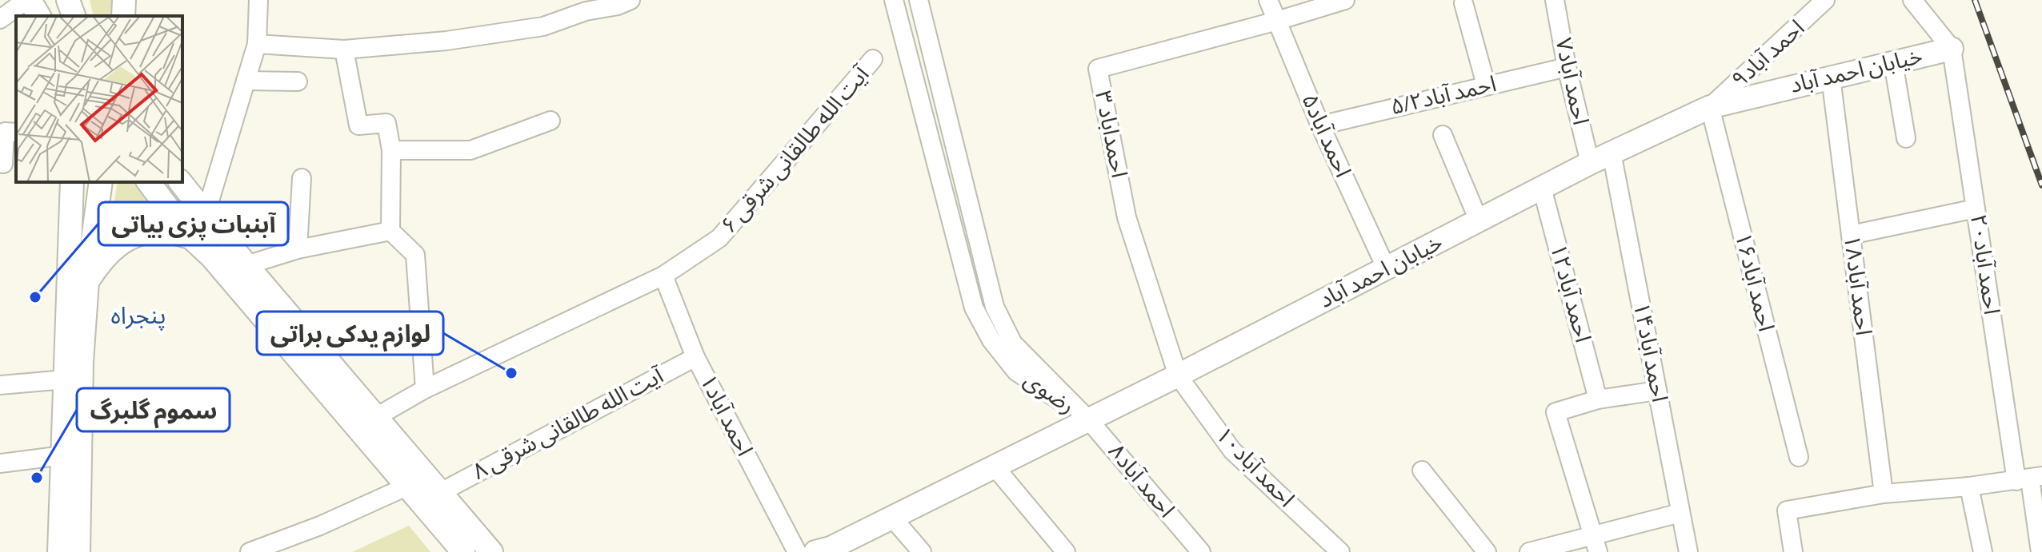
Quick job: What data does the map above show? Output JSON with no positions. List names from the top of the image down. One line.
{"streets":{"main road":["خیابان احمد آباد"],"street":["احمد آباد۹","احمد آباد۷","احمد آباد۵/۲","احمداباد ۳","احمد آباد۵","آیت الله طالقانی شرقی ۶","احمد آباد۲۰","احمد آباد۱۶","احمد آباد۱۸","احمد آباد۱۲","احمد آباد۱۴","رضوی","احمد آباد۱","آیت الله طالقانی شرقی ۸","احمد آباد۱۰","احمد آباد۸"]},"crossings":[["احمد آباد۹","خیابان احمد آباد"],["احمد آباد۹","احمد آباد۱۶"],["خیابان احمد آباد","احمد آباد۷"],["خیابان احمد آباد","احمداباد ۳"],["خیابان احمد آباد","احمد آباد۵"],["خیابان احمد آباد","احمد آباد۲۰"],["خیابان احمد آباد","احمد آباد۱۶"],["خیابان احمد آباد","احمد آباد۱۸"],["خیابان احمد آباد","احمد آباد۱۲"],["خیابان احمد آباد","احمد آباد۱۴"],["خیابان احمد آباد","رضوی"],["خیابان احمد آباد","احمد آباد۱۰"],["خیابان احمد آباد","احمد آباد۸"],["احمد آباد۷","احمد آباد۵/۲"],["احمد آباد۵/۲","احمد آباد۵"],["احمداباد ۳","احمد آباد۵"],["احمداباد ۳","احمد آباد۱۰"],["آیت الله طالقانی شرقی ۶","احمد آباد۱"],["رضوی","احمد آباد۸"],["احمد آباد۱","آیت الله طالقانی شرقی ۸"]],"districts":["پنجراه"],"places":["آبنبات پزی بیاتی","لوازم یدکی براتی","سموم گلبرگ"]}
